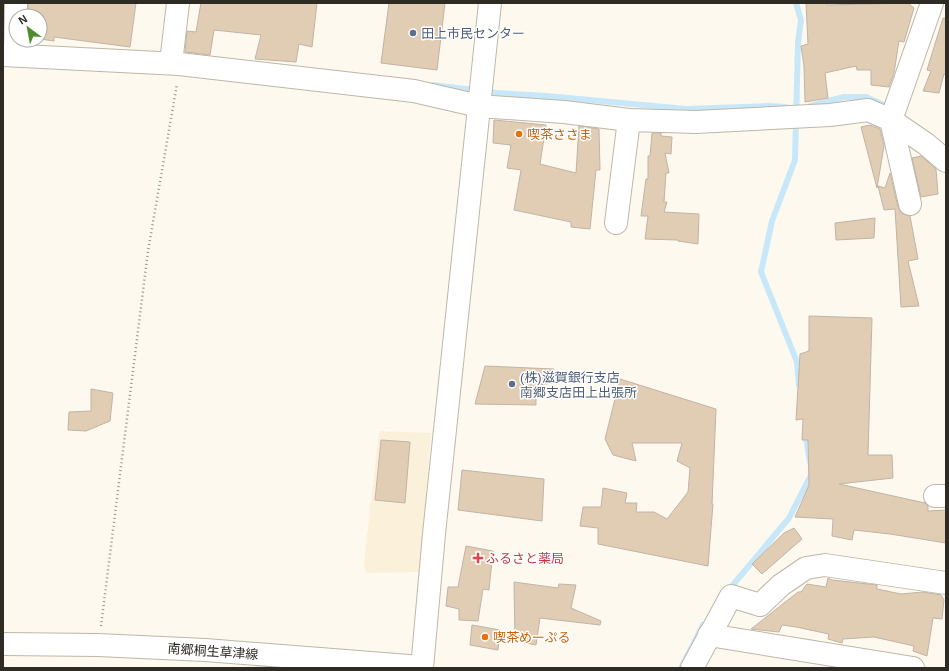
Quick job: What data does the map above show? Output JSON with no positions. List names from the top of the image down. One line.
{"streets":{"street":["南郷桐生草津線"]},"places":{"other":["田上市民センター","喫茶ささま","(株)滋賀銀行支店 南郷支店田上出張所","喫茶めーぷる"],"health":["ふるさと薬局"]},"north":"top left"}
